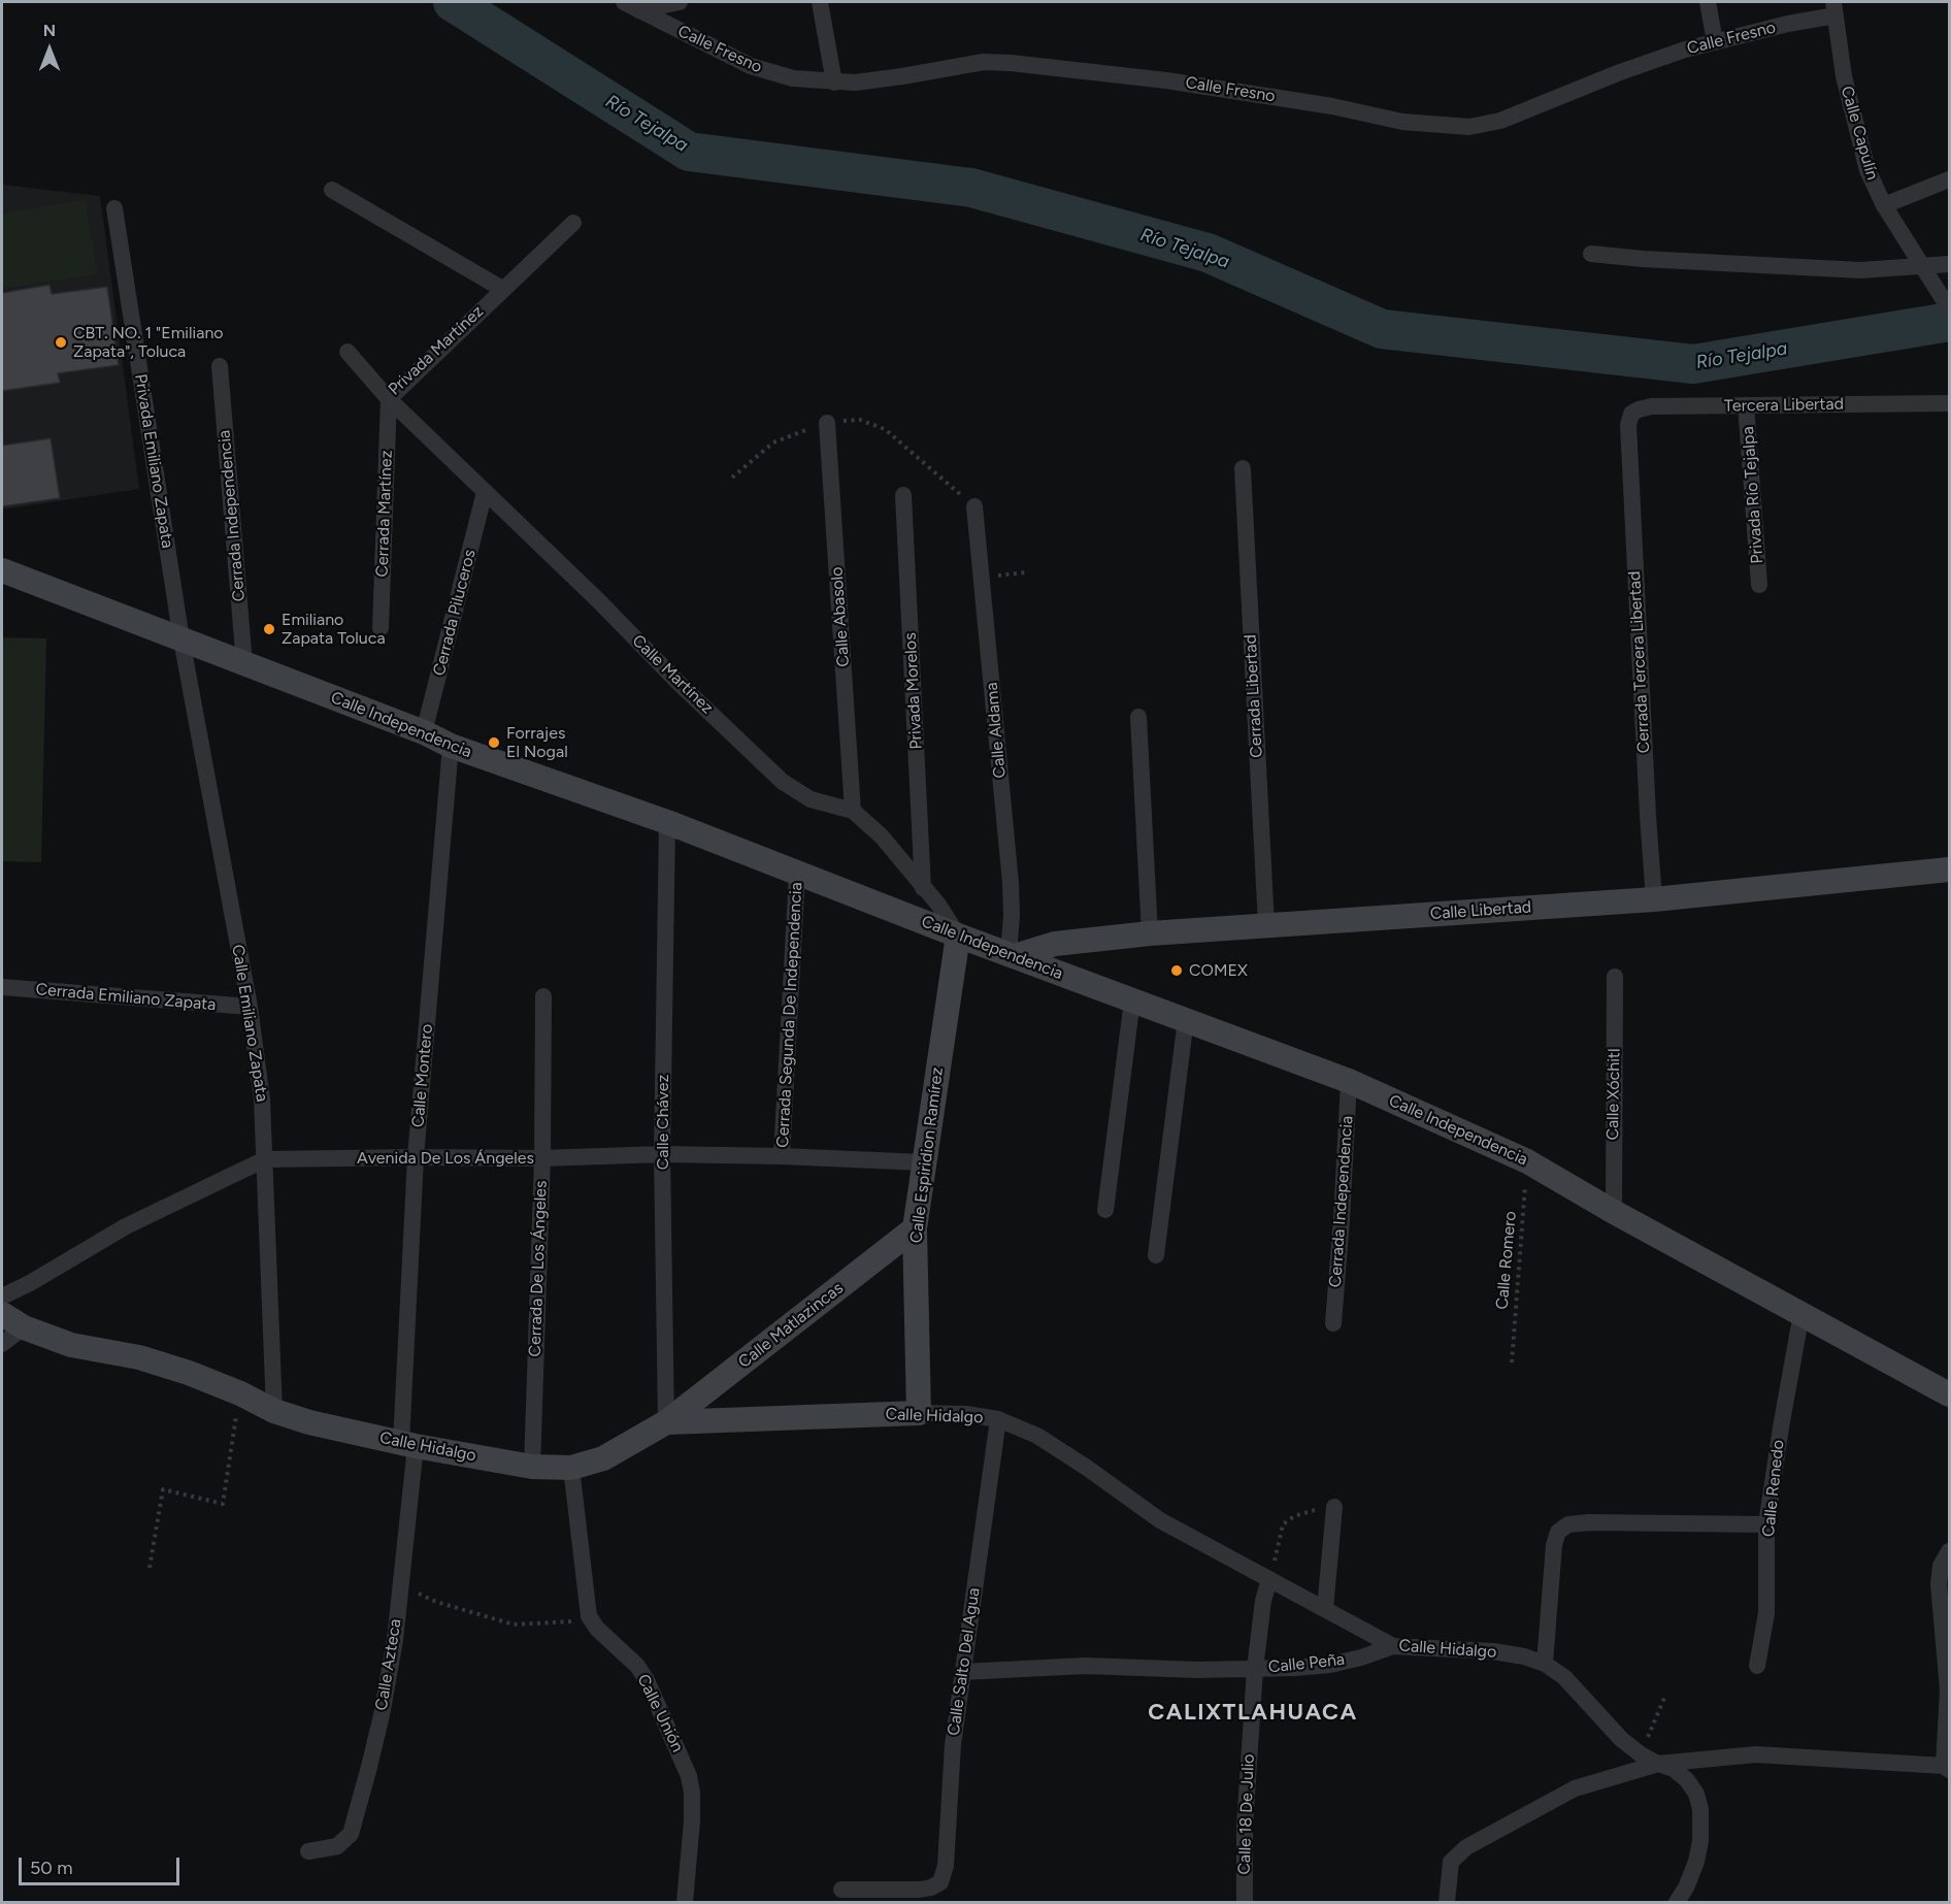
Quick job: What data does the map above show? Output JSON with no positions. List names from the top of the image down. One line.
{"streets":{"main road":["Calle Independencia","Calle Libertad","Calle Espiridion Ramírez","Calle Matlazincas","Calle Hidalgo"],"street":["Calle Fresno","Calle Capulín","Privada Martínez","Tercera Libertad","Privada Emiliano Zapata","Privada Río Tejalpa","Cerrada Martínez","Cerrada Independencia","Cerrada Piluceros","Calle Abasolo","Cerrada Tercera Libertad","Calle Martínez","Privada Morelos","Cerrada Libertad","Calle Aldama","Cerrada Emiliano Zapata","Cerrada Segunda De Independencia","Calle Emiliano Zapata","Calle Montero","Calle Xóchitl","Calle Chávez","Avenida De Los Ángeles","Cerrada De Los Ángeles","Calle Renedo","Calle Salto Del Agua","Calle Peña","Calle Azteca","Calle Unión","Calle 18 De Julio"],"path":["Calle Romero"]},"crossings":[["Calle Fresno","Calle Capulín"],["Privada Martínez","Cerrada Martínez"],["Privada Martínez","Calle Martínez"],["Tercera Libertad","Privada Río Tejalpa"],["Tercera Libertad","Cerrada Tercera Libertad"],["Privada Emiliano Zapata","Calle Independencia"],["Privada Emiliano Zapata","Calle Emiliano Zapata"],["Cerrada Martínez","Calle Martínez"],["Cerrada Independencia","Calle Independencia"],["Cerrada Piluceros","Calle Martínez"],["Cerrada Piluceros","Calle Independencia"],["Calle Abasolo","Calle Martínez"],["Cerrada Tercera Libertad","Calle Libertad"],["Calle Martínez","Privada Morelos"],["Calle Martínez","Calle Independencia"],["Calle Martínez","Calle Espiridion Ramírez"],["Cerrada Libertad","Calle Libertad"],["Calle Independencia","Calle Aldama"],["Calle Independencia","Calle Libertad"],["Calle Independencia","Cerrada Segunda De Independencia"],["Calle Independencia","Calle Emiliano Zapata"],["Calle Independencia","Calle Montero"],["Calle Independencia","Calle Xóchitl"],["Calle Independencia","Calle Chávez"],["Calle Independencia","Calle Espiridion Ramírez"],["Calle Independencia","Calle Romero"],["Calle Independencia","Calle Renedo"],["Calle Aldama","Calle Libertad"],["Cerrada Emiliano Zapata","Calle Emiliano Zapata"],["Cerrada Segunda De Independencia","Avenida De Los Ángeles"],["Calle Emiliano Zapata","Avenida De Los Ángeles"],["Calle Emiliano Zapata","Calle Hidalgo"],["Calle Montero","Avenida De Los Ángeles"],["Calle Montero","Calle Hidalgo"],["Calle Montero","Calle Azteca"],["Calle Chávez","Avenida De Los Ángeles"],["Calle Chávez","Calle Matlazincas"],["Calle Chávez","Calle Hidalgo"],["Calle Espiridion Ramírez","Avenida De Los Ángeles"],["Calle Espiridion Ramírez","Calle Matlazincas"],["Calle Espiridion Ramírez","Calle Hidalgo"],["Avenida De Los Ángeles","Cerrada De Los Ángeles"],["Cerrada De Los Ángeles","Calle Hidalgo"],["Calle Matlazincas","Calle Hidalgo"],["Calle Hidalgo","Calle Salto Del Agua"],["Calle Hidalgo","Calle Peña"],["Calle Hidalgo","Calle Azteca"],["Calle Hidalgo","Calle 18 De Julio"],["Calle Salto Del Agua","Calle Peña"],["Calle Peña","Calle 18 De Julio"]],"districts":["CALIXTLAHUACA"],"water":["Río Tejalpa"],"places":["CBT. NO. 1 \"Emiliano Zapata\", Toluca","Emiliano Zapata Toluca","Forrajes El Nogal","COMEX"],"scale_bar":"50 m","north":"top"}
